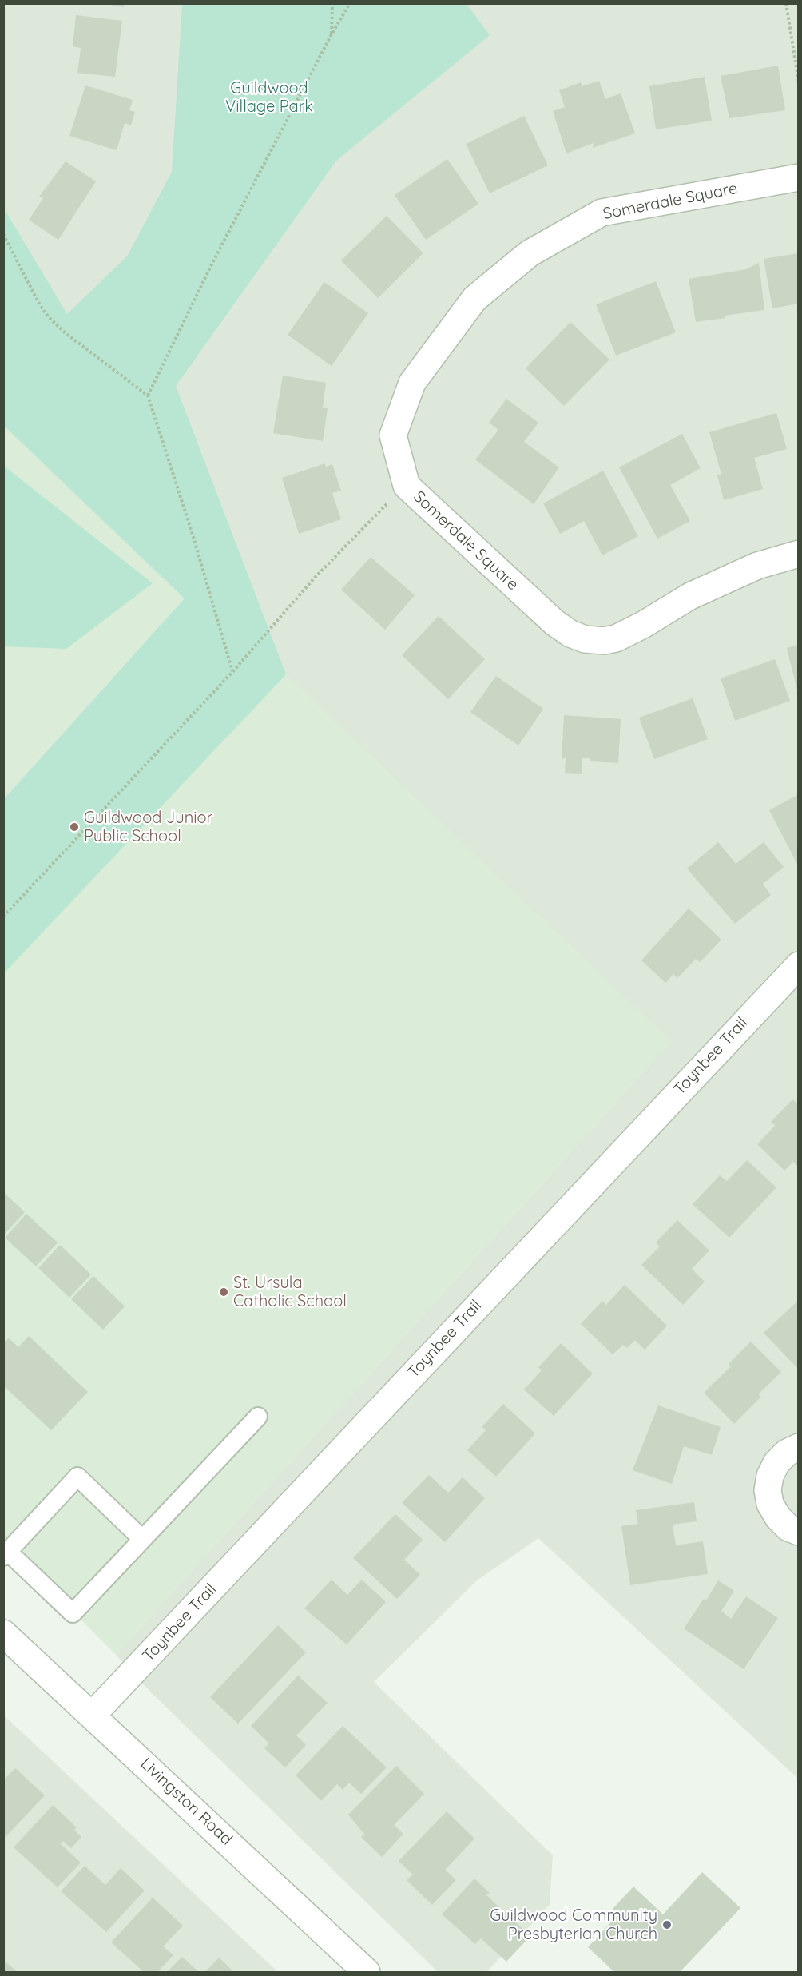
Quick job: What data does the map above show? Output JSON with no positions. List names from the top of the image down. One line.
{"streets":{"street":["Somerdale Square","Toynbee Trail","Livingston Road"]},"crossings":[["Toynbee Trail","Livingston Road"]],"parks":["Guildwood Village Park"],"places":["Guildwood Junior Public School","St. Ursula Catholic School","Guildwood Community Presbyterian Church"]}
